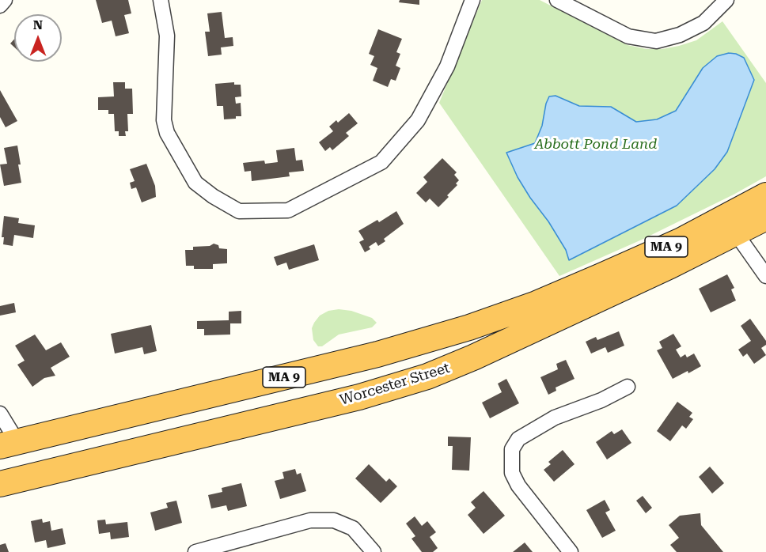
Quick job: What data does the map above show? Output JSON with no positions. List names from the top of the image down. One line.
{"streets":{"highway":["MA 9","Worcester Street"]},"parks":["Abbott Pond Land"],"north":"top"}
